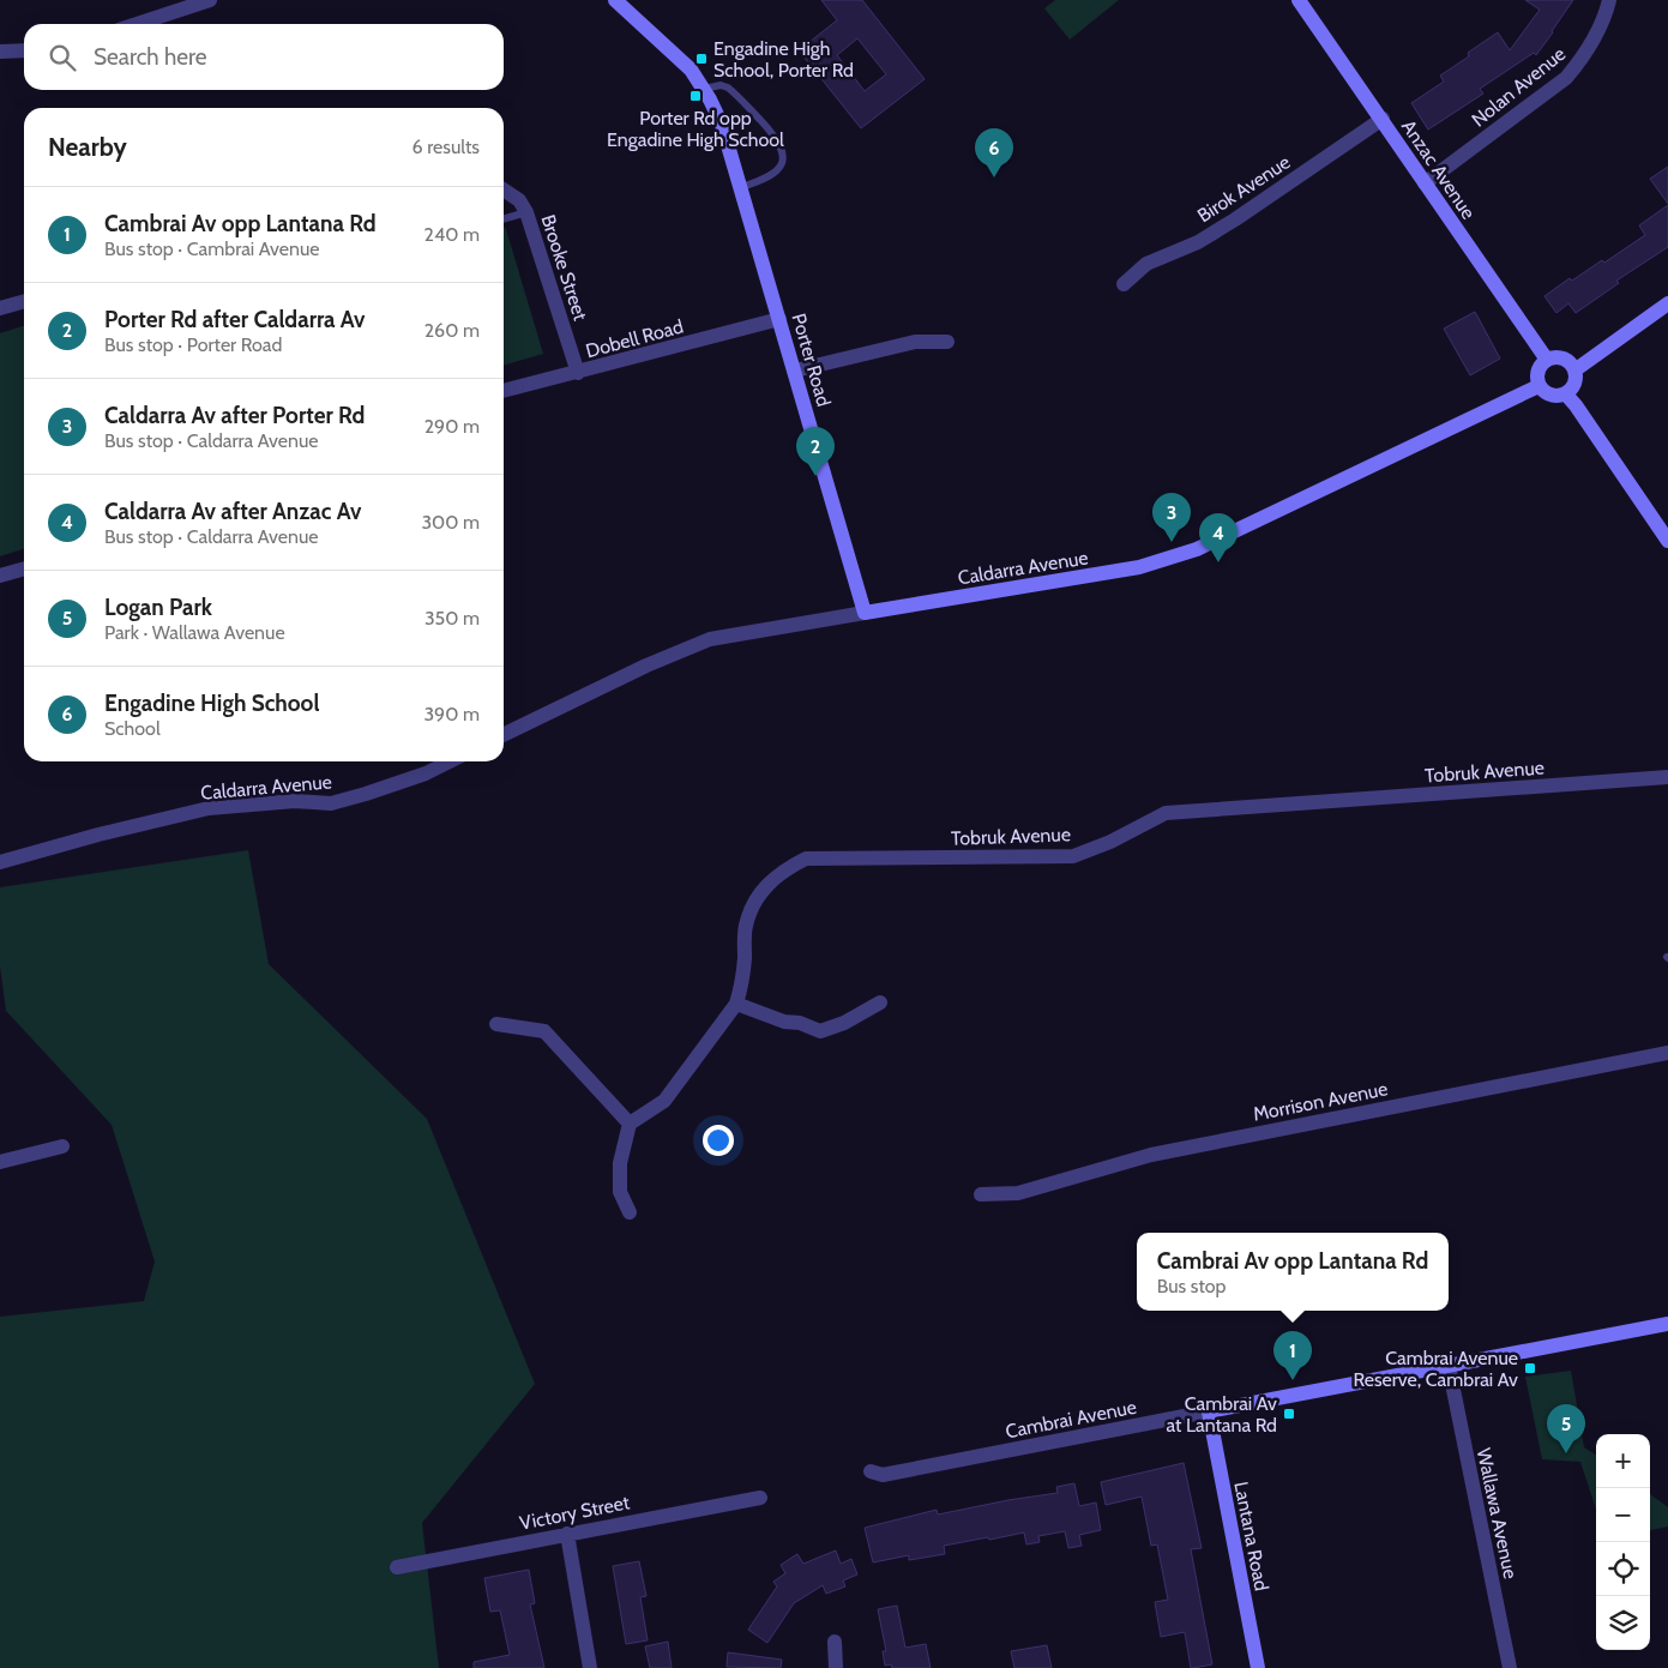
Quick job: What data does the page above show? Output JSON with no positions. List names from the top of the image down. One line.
{"streets":{"street":["Nolan Avenue","Anzac Avenue","Birok Avenue","Brooke Street","Dobell Road","Porter Road","Caldarra Avenue","Tobruk Avenue","Morrison Avenue","Cambrai Avenue","Victory Street","Wallawa Avenue","Lantana Road"]},"crossings":[["Nolan Avenue","Anzac Avenue"],["Anzac Avenue","Birok Avenue"],["Anzac Avenue","Caldarra Avenue"],["Brooke Street","Dobell Road"],["Dobell Road","Porter Road"],["Porter Road","Caldarra Avenue"],["Cambrai Avenue","Wallawa Avenue"],["Cambrai Avenue","Lantana Road"]],"places":{"transit":["Engadine High School, Porter Rd","Porter Rd opp Engadine High School","Cambrai Avenue Reserve, Cambrai Av","Cambrai Av at Lantana Rd"]},"page":{"search":"Search here","heading":["Nearby","6 results"],"pins":["6","2","3","4","1","5"],"list":[{"mark":"1","name":"Cambrai Av opp Lantana Rd","note":"Bus stop · Cambrai Avenue","value":"240 m"},{"mark":"2","name":"Porter Rd after Caldarra Av","note":"Bus stop · Porter Road","value":"260 m"},{"mark":"3","name":"Caldarra Av after Porter Rd","note":"Bus stop · Caldarra Avenue","value":"290 m"},{"mark":"4","name":"Caldarra Av after Anzac Av","note":"Bus stop · Caldarra Avenue","value":"300 m"},{"mark":"5","name":"Logan Park","note":"Park · Wallawa Avenue","value":"350 m"},{"mark":"6","name":"Engadine High School","note":"School","value":"390 m"}],"popup":["Cambrai Av opp Lantana Rd","Bus stop"],"map_buttons":["+","−"]}}
